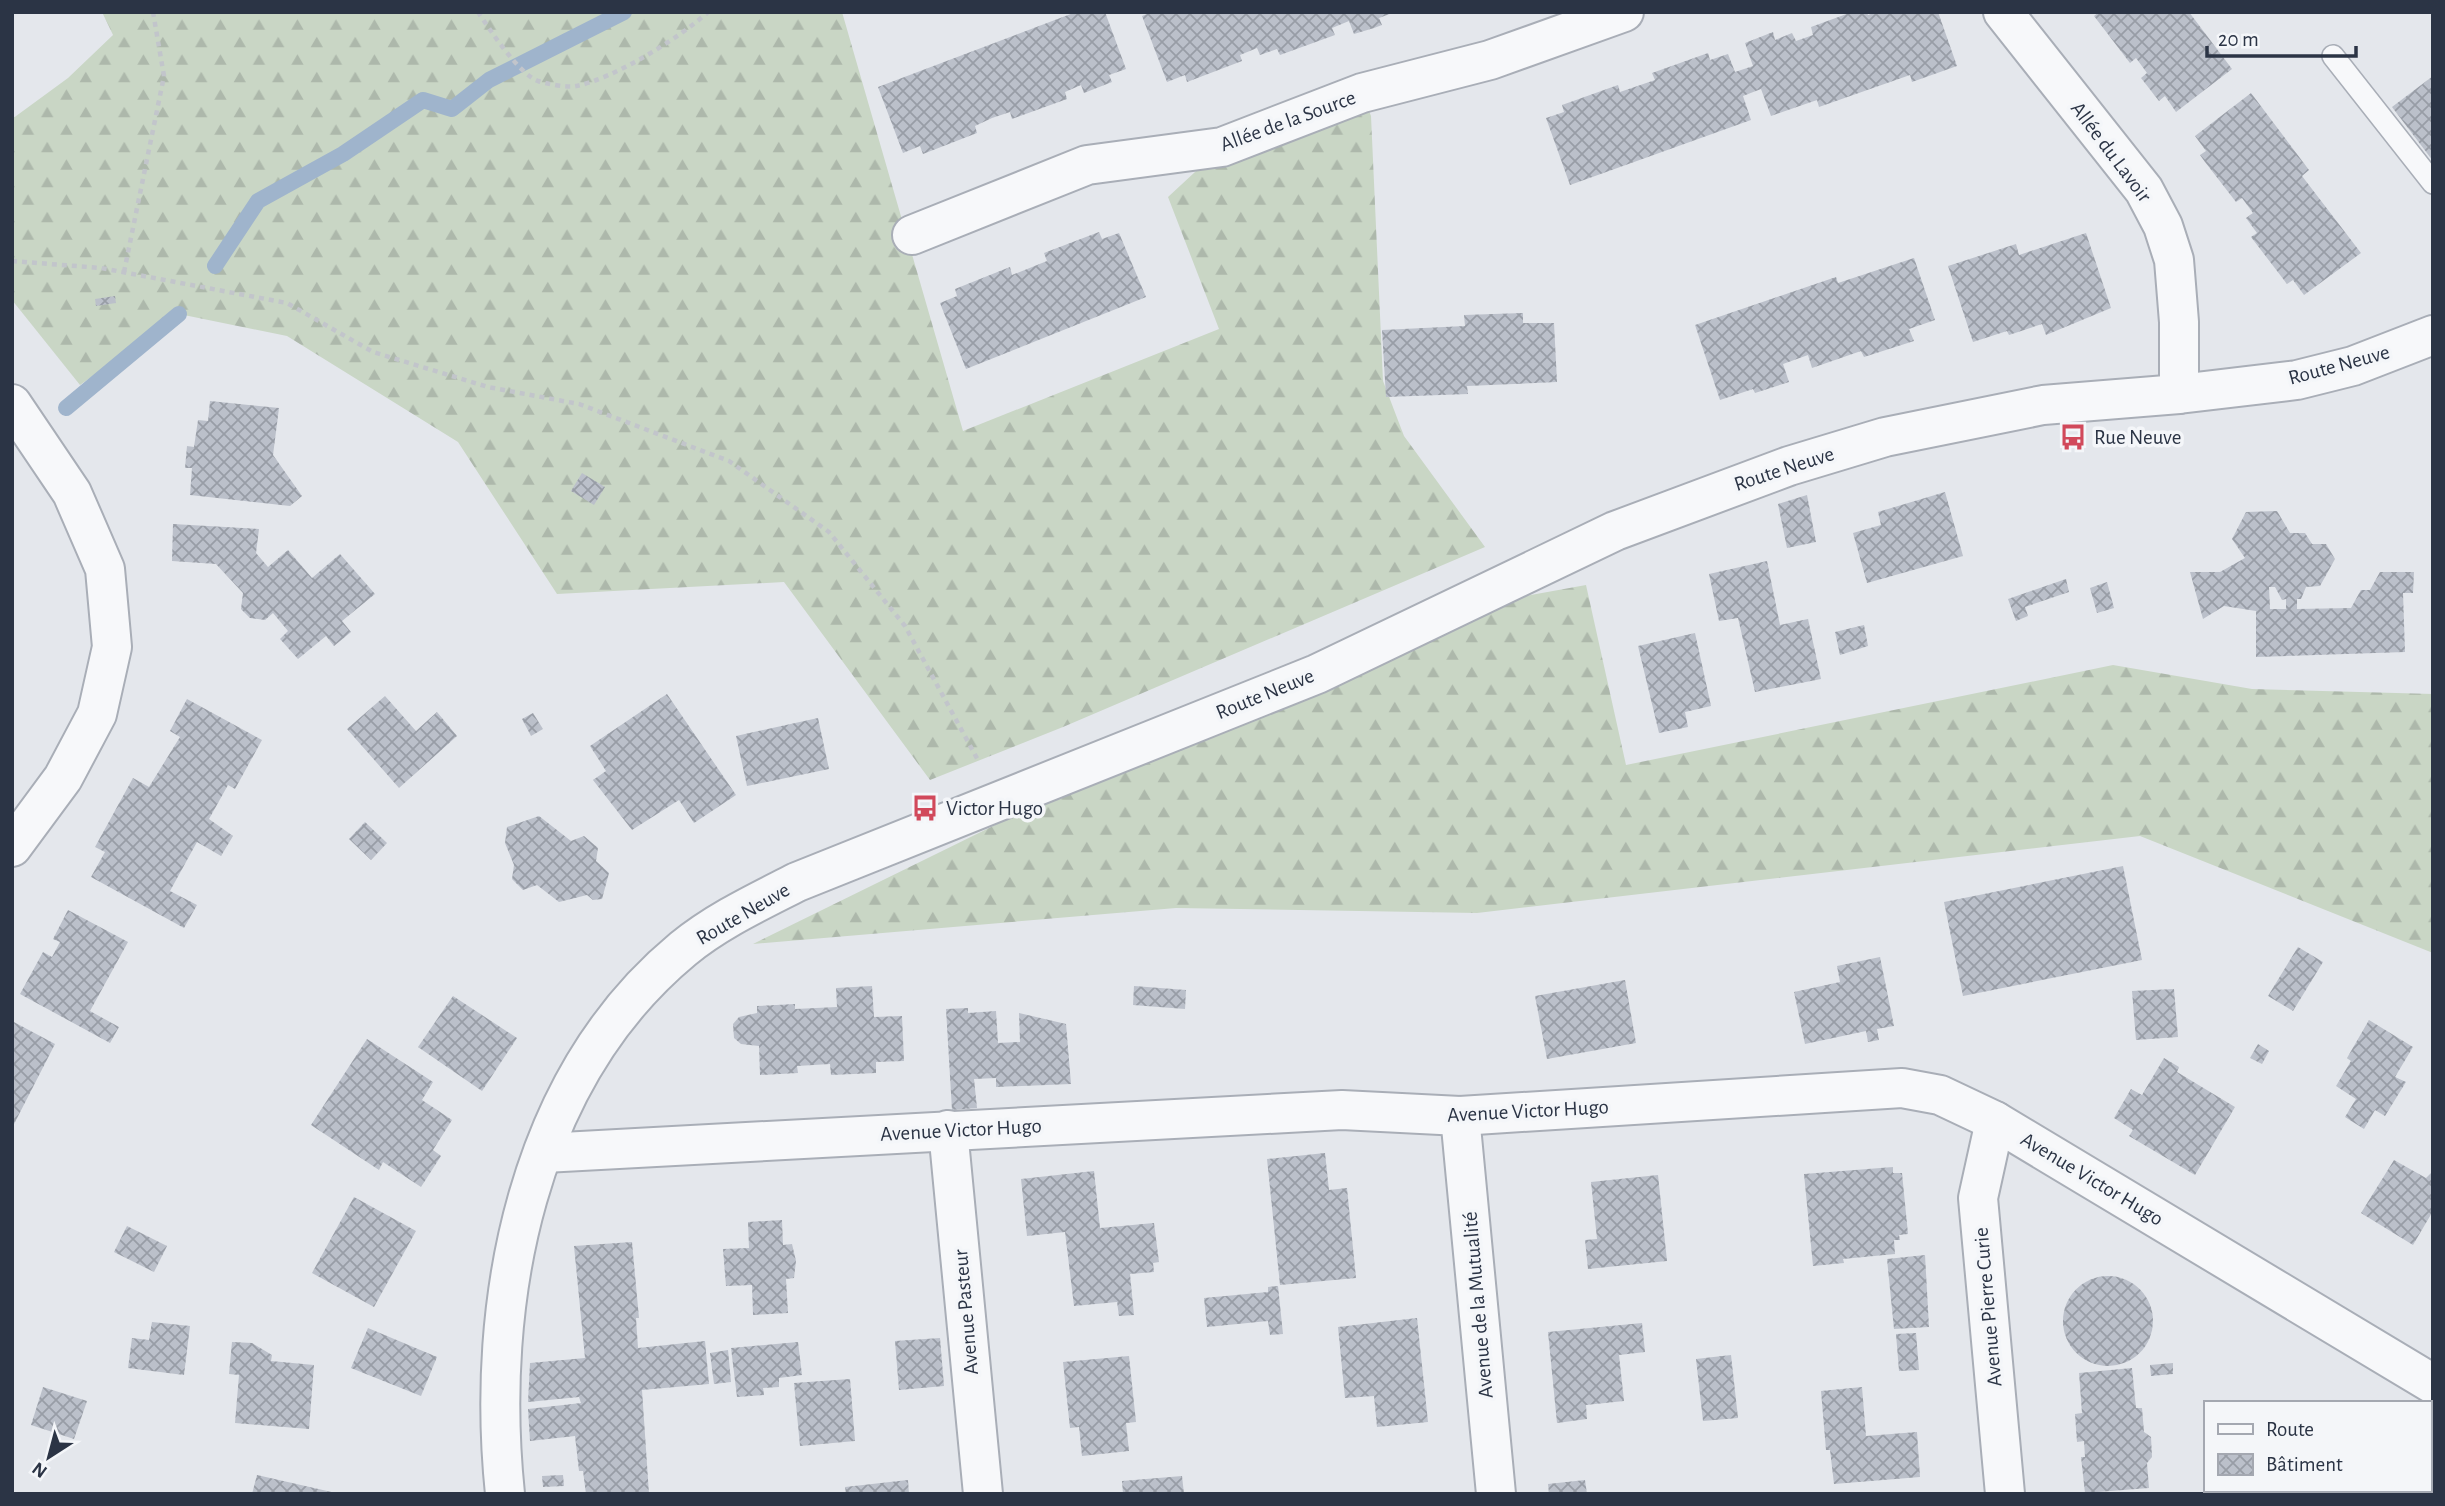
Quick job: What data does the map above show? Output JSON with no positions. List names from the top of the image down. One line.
{"streets":{"street":["Allée de la Source","Allée du Lavoir","Route Neuve","Avenue Victor Hugo","Avenue de la Mutualité","Avenue Pierre Curie","Avenue Pasteur"]},"crossings":[["Allée du Lavoir","Route Neuve"],["Route Neuve","Avenue Victor Hugo"],["Avenue Victor Hugo","Avenue de la Mutualité"],["Avenue Victor Hugo","Avenue Pierre Curie"],["Avenue Victor Hugo","Avenue Pasteur"]],"places":{"bus stop":["Rue Neuve","Victor Hugo"]},"legend":["Route","Bâtiment"],"scale_bar":"20 m","north":"bottom left"}
